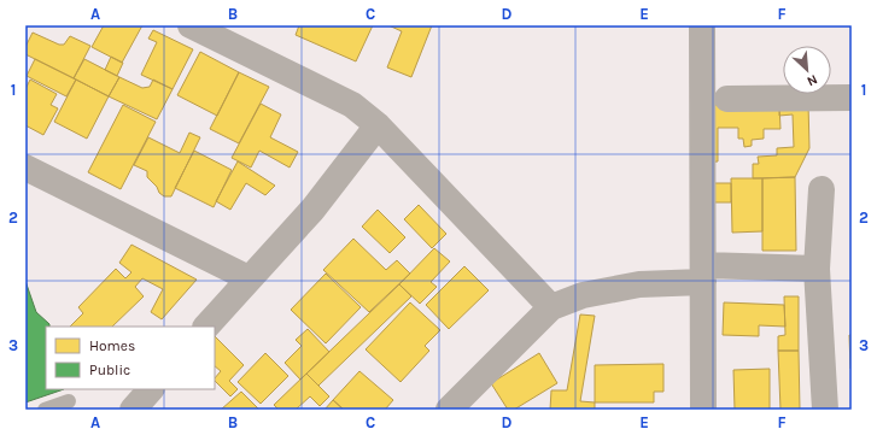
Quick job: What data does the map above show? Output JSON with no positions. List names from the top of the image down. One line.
{"legend":["Homes","Public"],"north":"bottom right","grid":{"columns":["A","B","C","D","E","F"],"rows":["1","2","3"]}}
